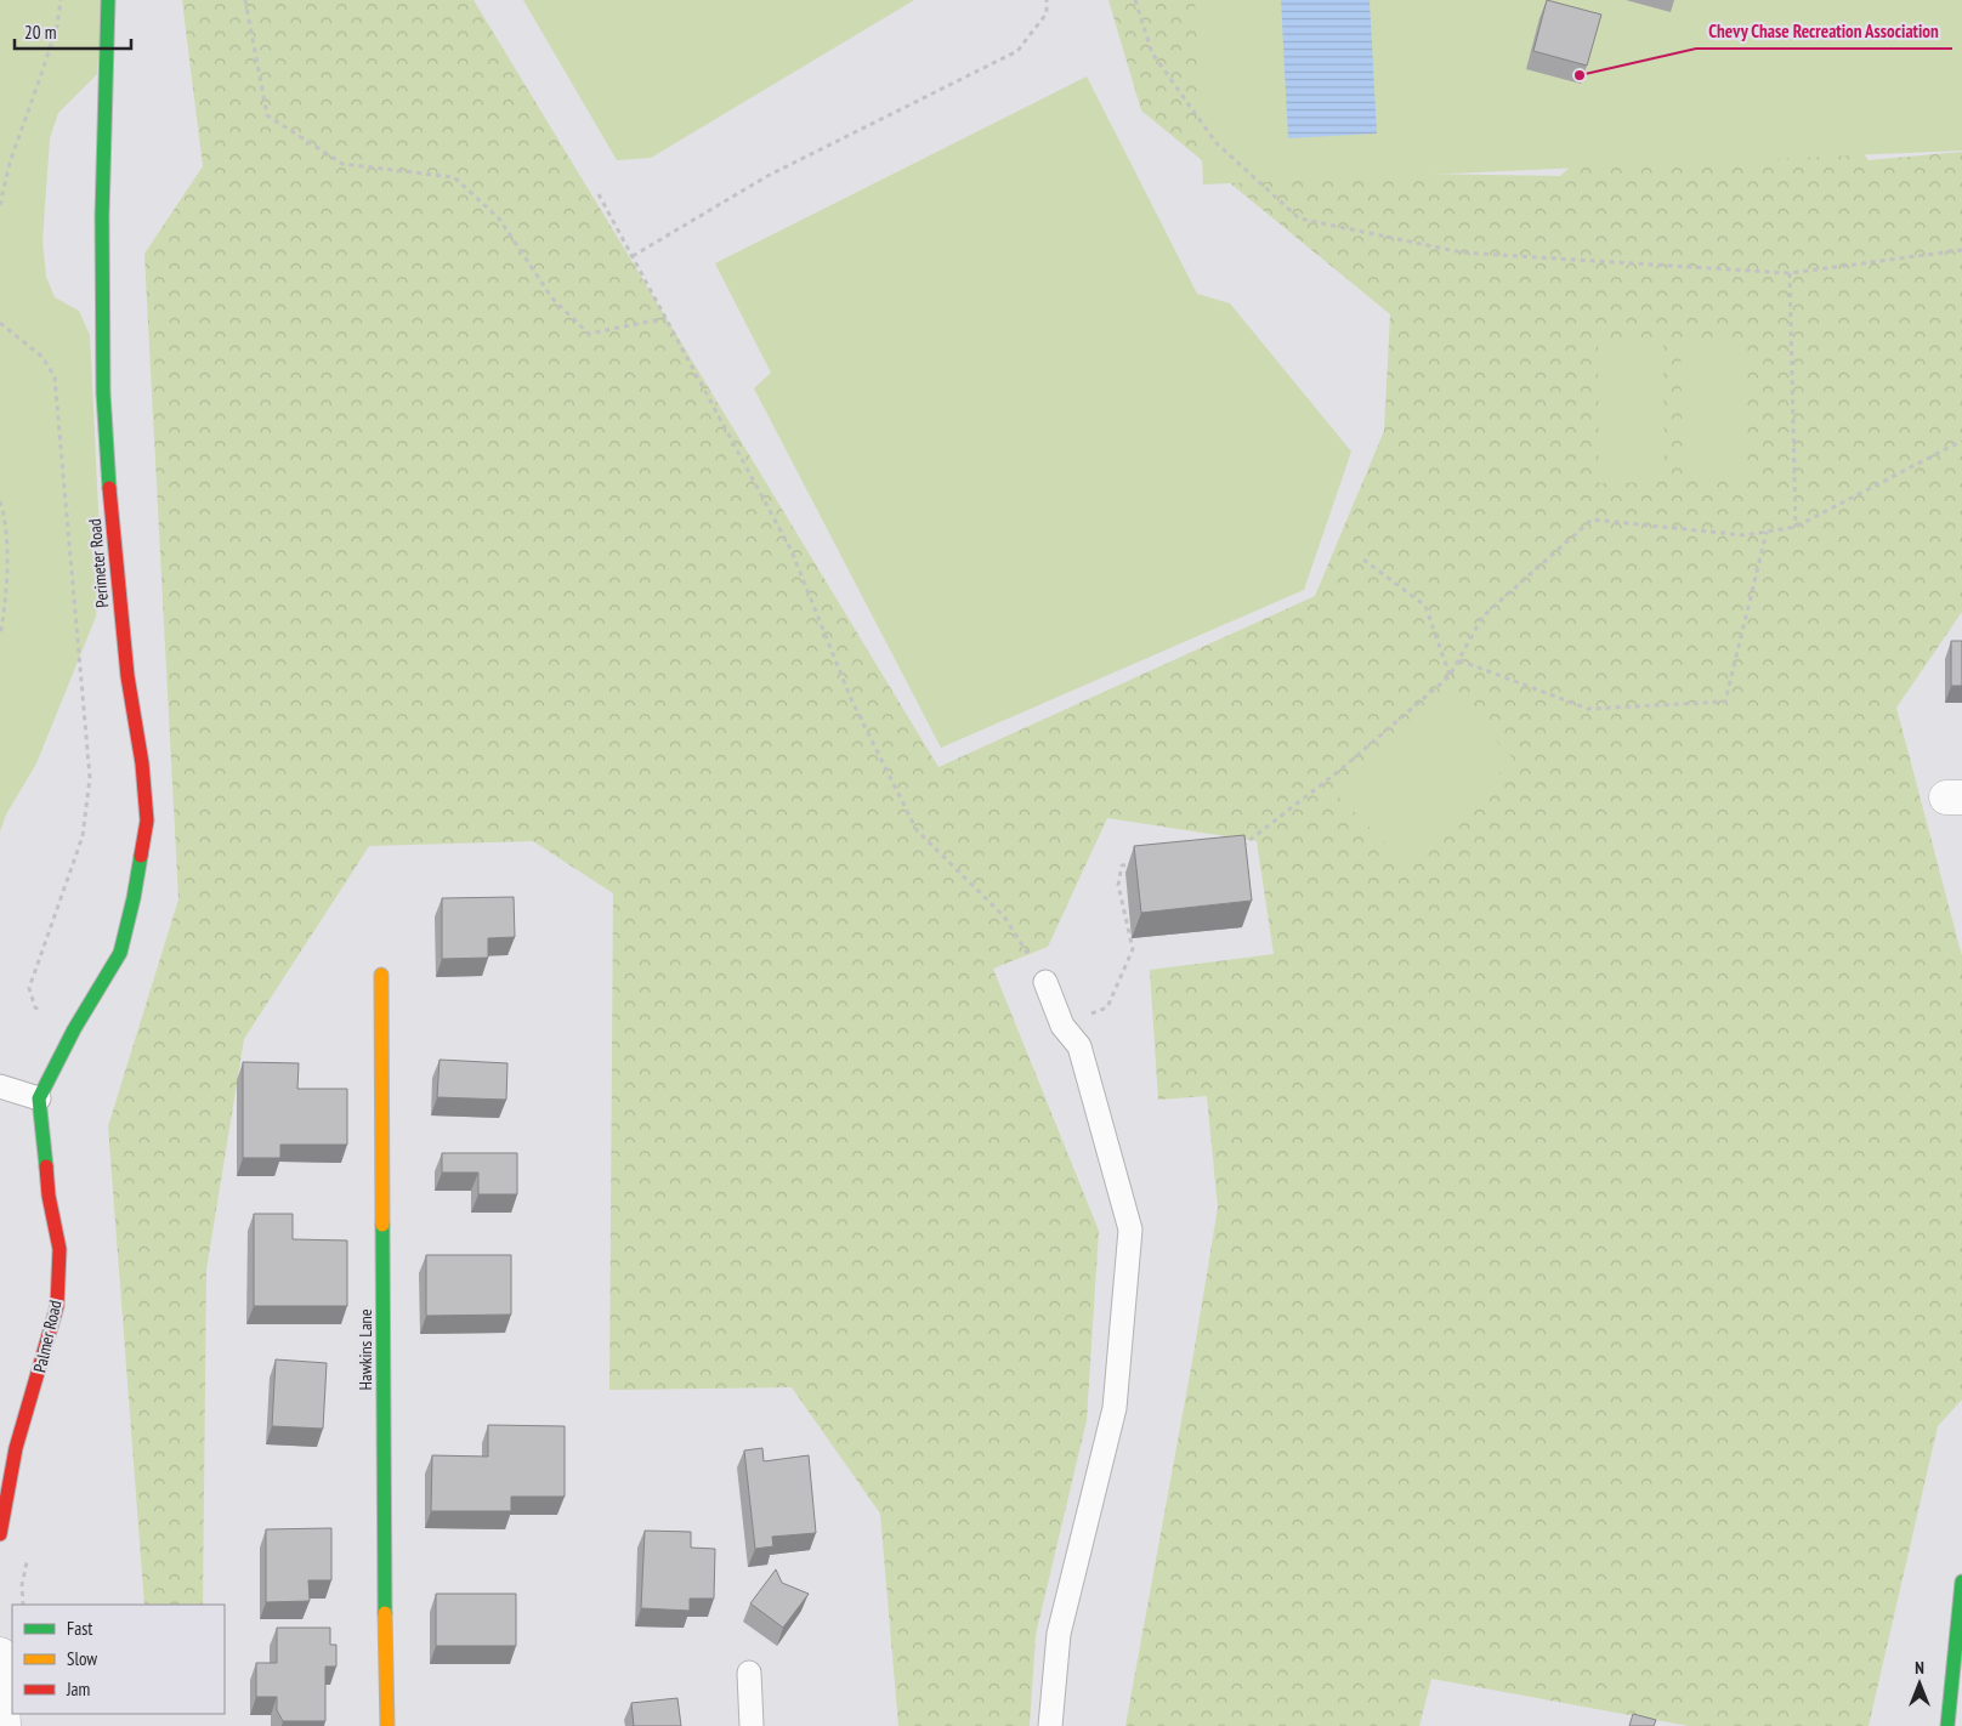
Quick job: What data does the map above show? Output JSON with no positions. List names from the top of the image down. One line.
{"streets":{"street":["Perimeter Road","Palmer Road","Hawkins Lane"]},"crossings":[["Perimeter Road","Palmer Road"]],"places":["Chevy Chase Recreation Association"],"legend":["Fast","Slow","Jam"],"scale_bar":"20 m","north":"top"}
